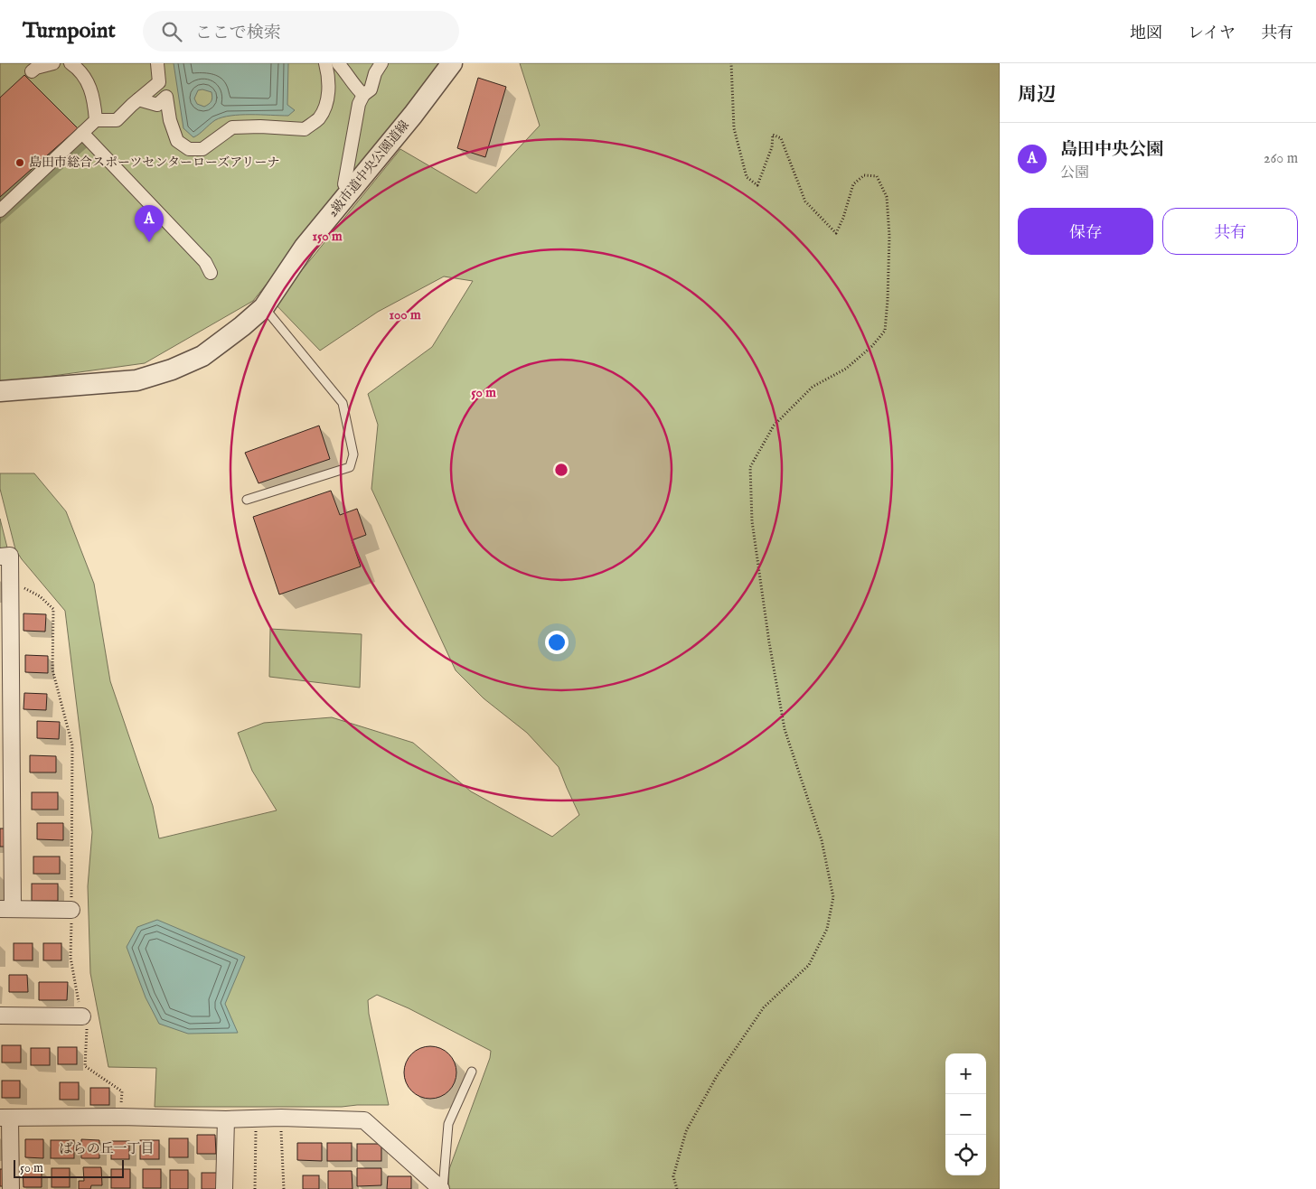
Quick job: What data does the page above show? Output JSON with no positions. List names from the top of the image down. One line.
{"streets":{"street":["2級市道中央公園道線"]},"districts":["ばらの丘一丁目"],"places":["島田市総合スポーツセンターローズアリーナ"],"scale_bar":"50 m","page":{"header":"Turnpoint","search":"ここで検索","nav":["地図","レイヤ","共有"],"heading":"周辺","list":[{"mark":"A","name":"島田中央公園","note":"公園","value":"260 m"}],"buttons":["保存","共有"],"pins":"A","map_buttons":["+","−"],"scale":"50 m"},"rings":["150 m","100 m","50 m"]}
